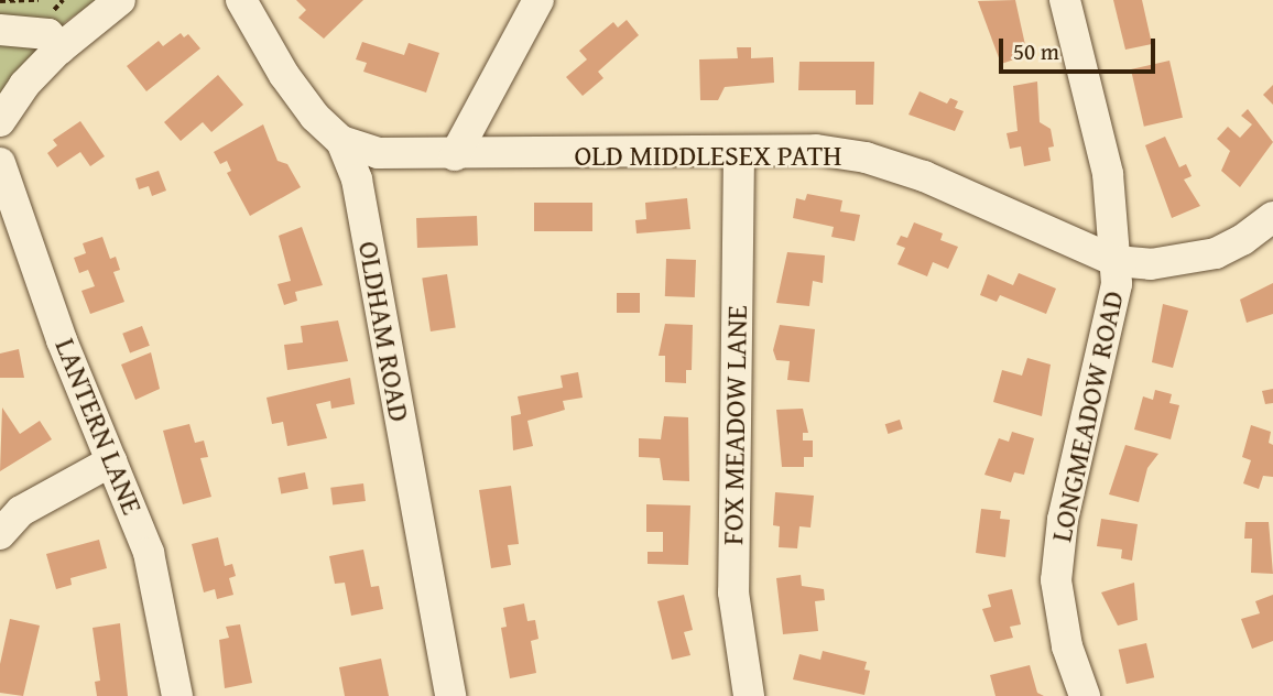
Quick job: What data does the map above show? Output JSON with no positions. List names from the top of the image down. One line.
{"streets":{"street":["OLD MIDDLESEX PATH","OLDHAM ROAD","LONGMEADOW ROAD","FOX MEADOW LANE","LANTERN LANE"]},"crossings":[["OLD MIDDLESEX PATH","OLDHAM ROAD"],["OLD MIDDLESEX PATH","LONGMEADOW ROAD"],["OLD MIDDLESEX PATH","FOX MEADOW LANE"]],"scale_bar":"50 m"}
